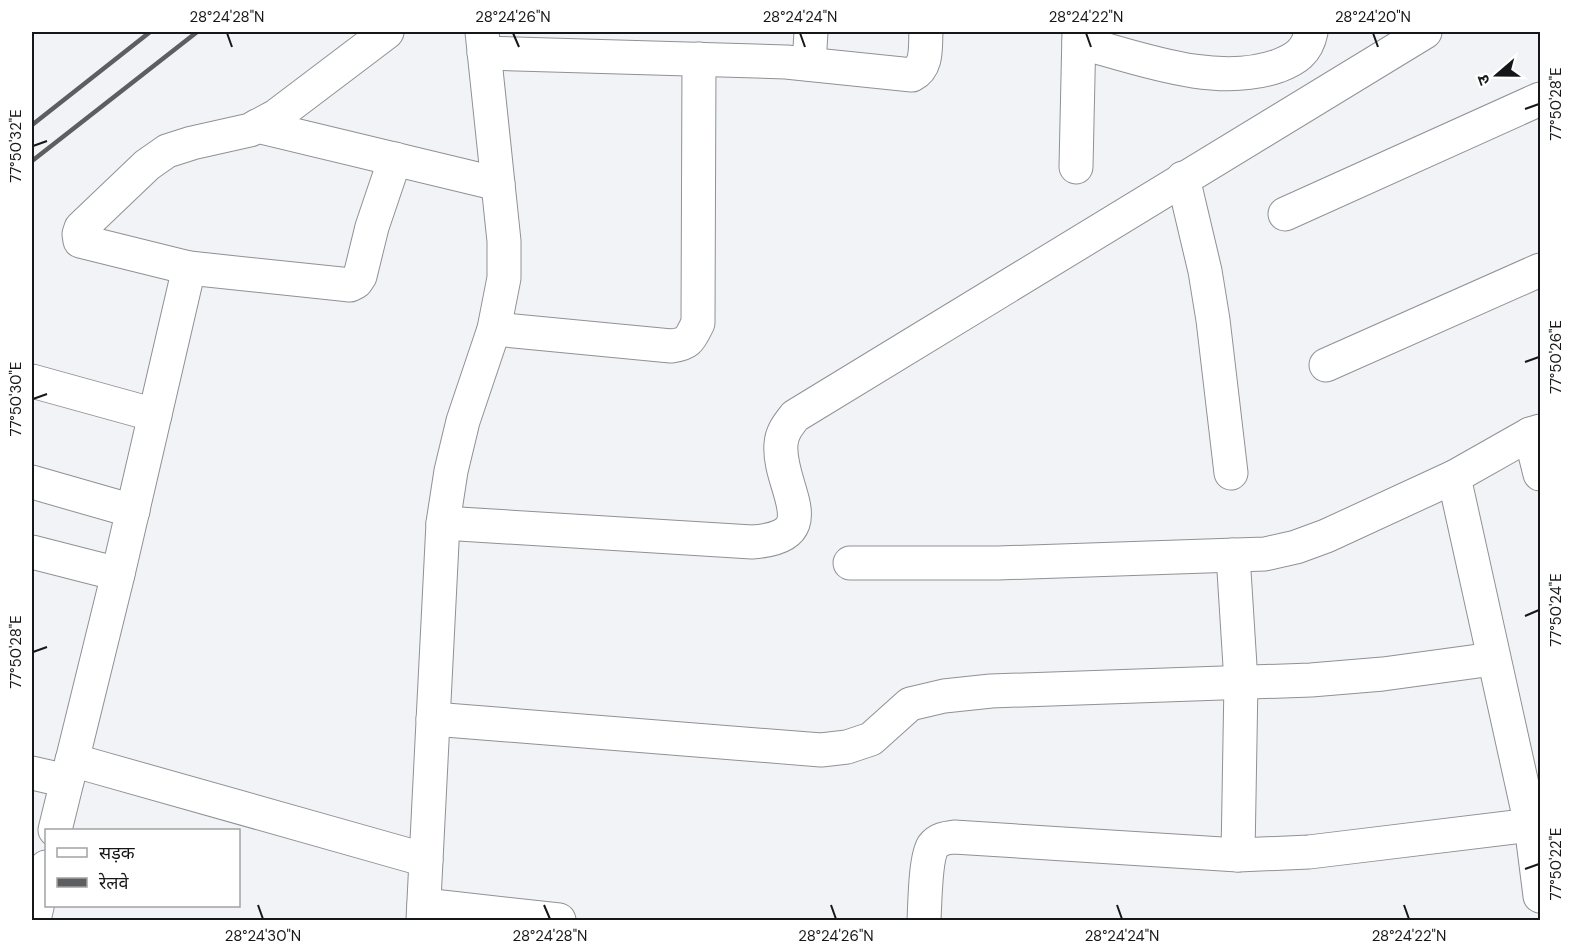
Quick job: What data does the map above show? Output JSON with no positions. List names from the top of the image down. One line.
{"legend":["सड़क","रेलवे"],"north":"left","coordinates":["28°24'28\"N","28°24'26\"N","28°24'24\"N","28°24'22\"N","28°24'20\"N","77°50'28\"E","77°50'32\"E","77°50'26\"E","77°50'30\"E","77°50'24\"E","77°50'22\"E","28°24'30\"N"]}
